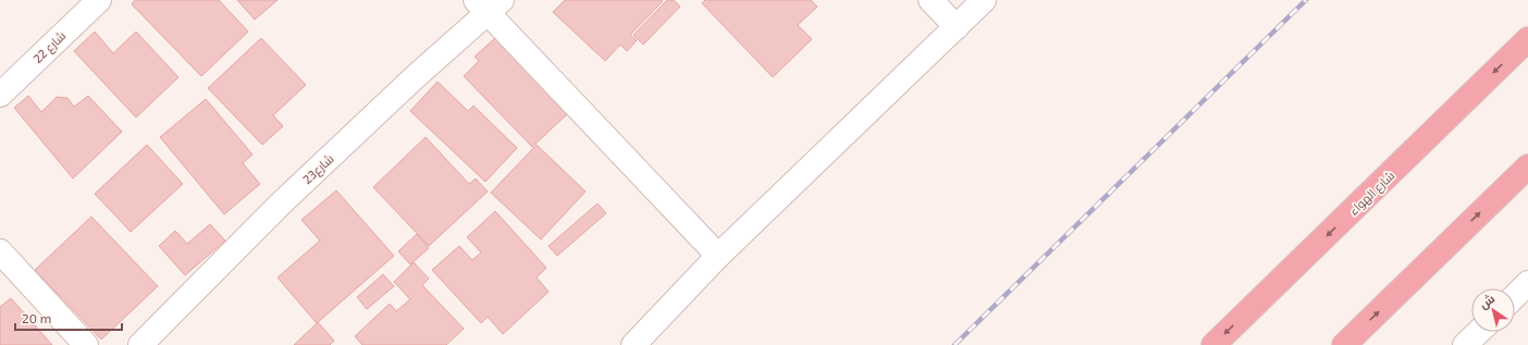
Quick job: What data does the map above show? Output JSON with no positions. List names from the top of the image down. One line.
{"streets":{"highway":["شارع الهواء"],"street":["شارع 22","شارع23"]},"scale_bar":"20 m","north":"top left"}
